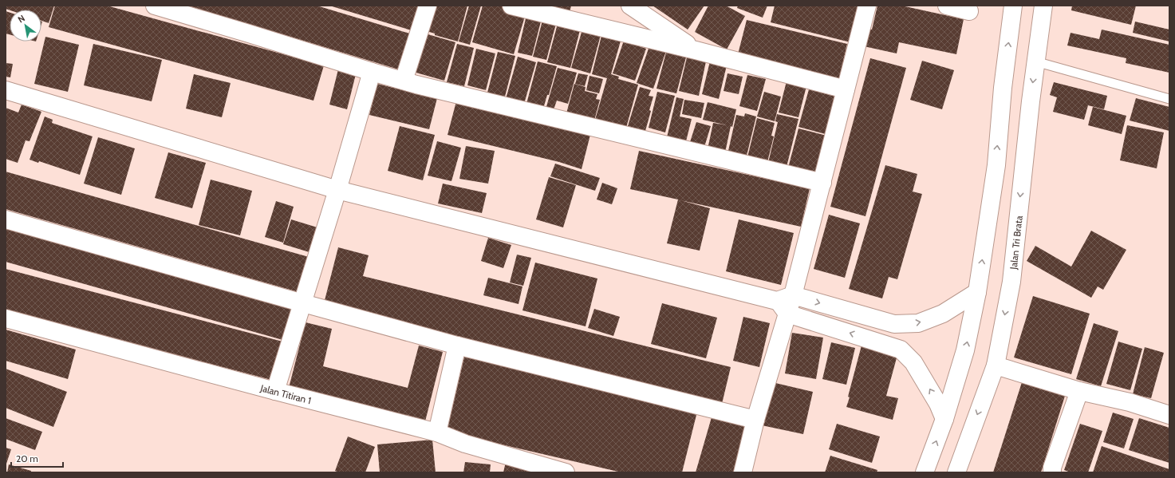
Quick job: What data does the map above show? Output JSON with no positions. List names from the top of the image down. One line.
{"streets":{"street":["Jalan Tri Brata","Jalan Titiran 1"]},"scale_bar":"20 m","north":"top left"}
